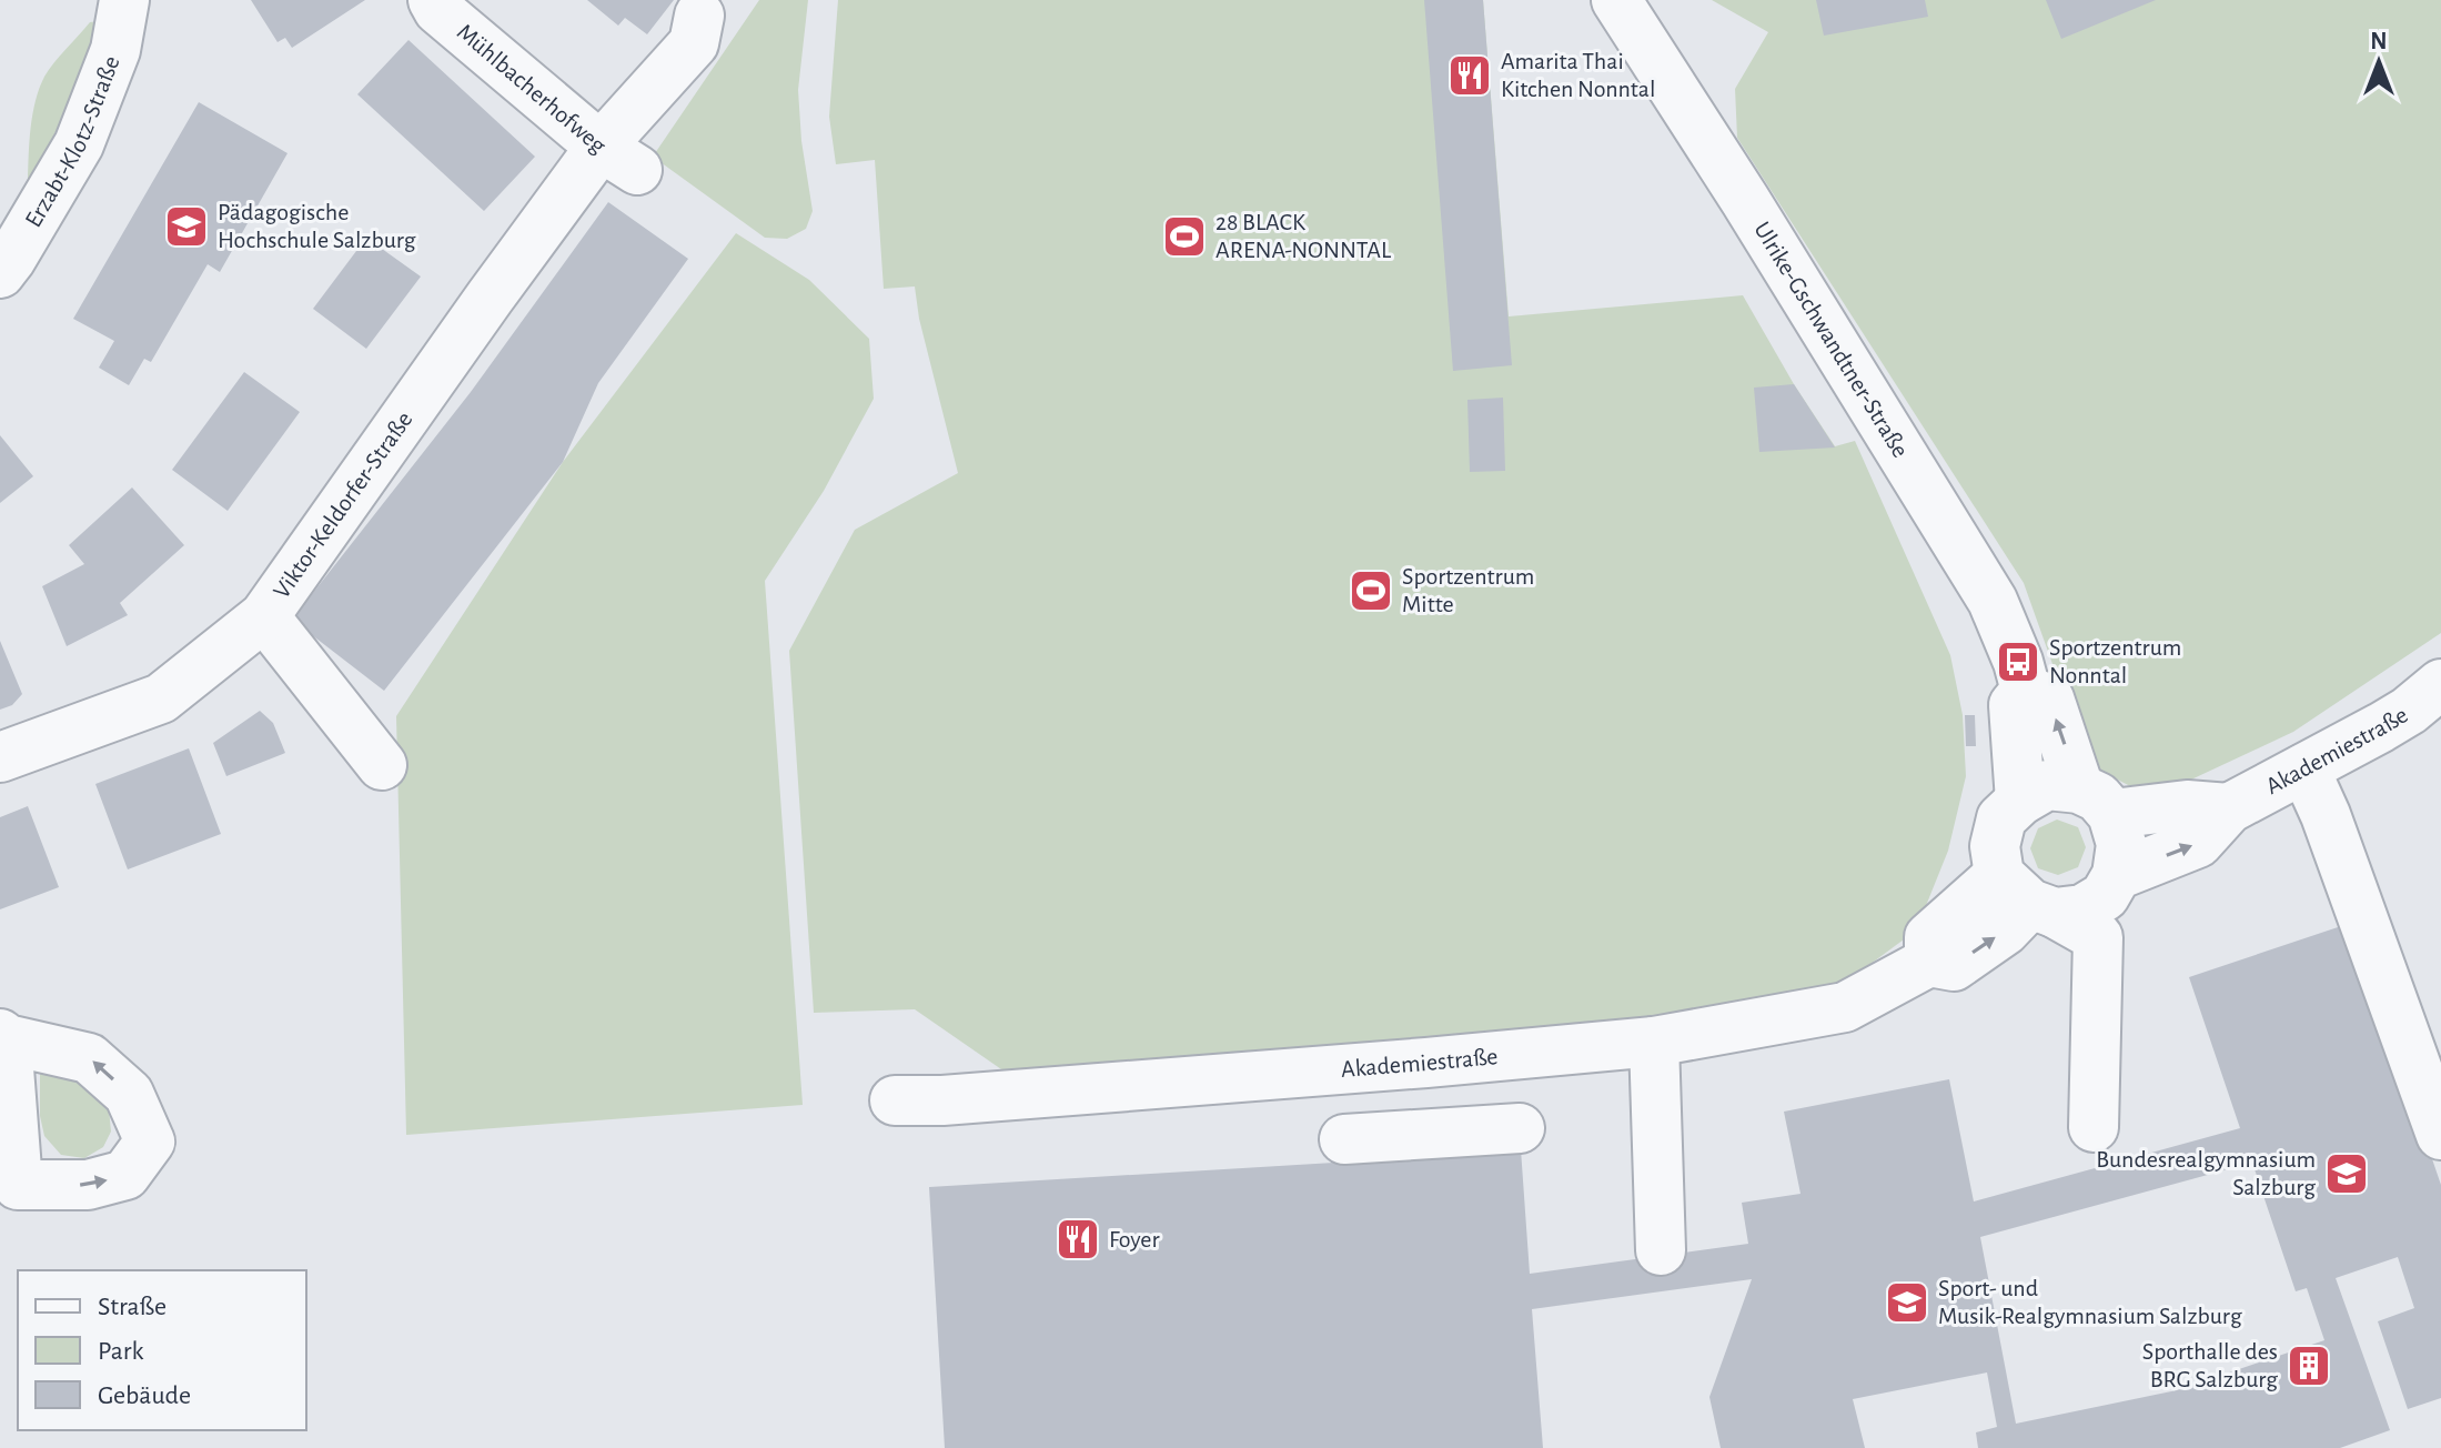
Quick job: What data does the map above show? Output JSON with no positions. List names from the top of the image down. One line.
{"streets":{"street":["Mühlbacherhofweg","Erzabt-Klotz-Straße","Ulrike-Gschwandtner-Straße","Viktor-Keldorfer-Straße","Akademiestraße"]},"crossings":[["Mühlbacherhofweg","Viktor-Keldorfer-Straße"]],"places":{"restaurant":["Amarita Thai Kitchen Nonntal","Foyer"],"school or university":["Pädagogische Hochschule Salzburg","Bundesrealgymnasium Salzburg","Sport- und Musik-Realgymnasium Salzburg"],"sports":["28 BLACK ARENA-NONNTAL","Sportzentrum Mitte"],"bus stop":["Sportzentrum Nonntal"],"building":["Sporthalle des BRG Salzburg"]},"legend":["Straße","Park","Gebäude"],"north":"top"}
